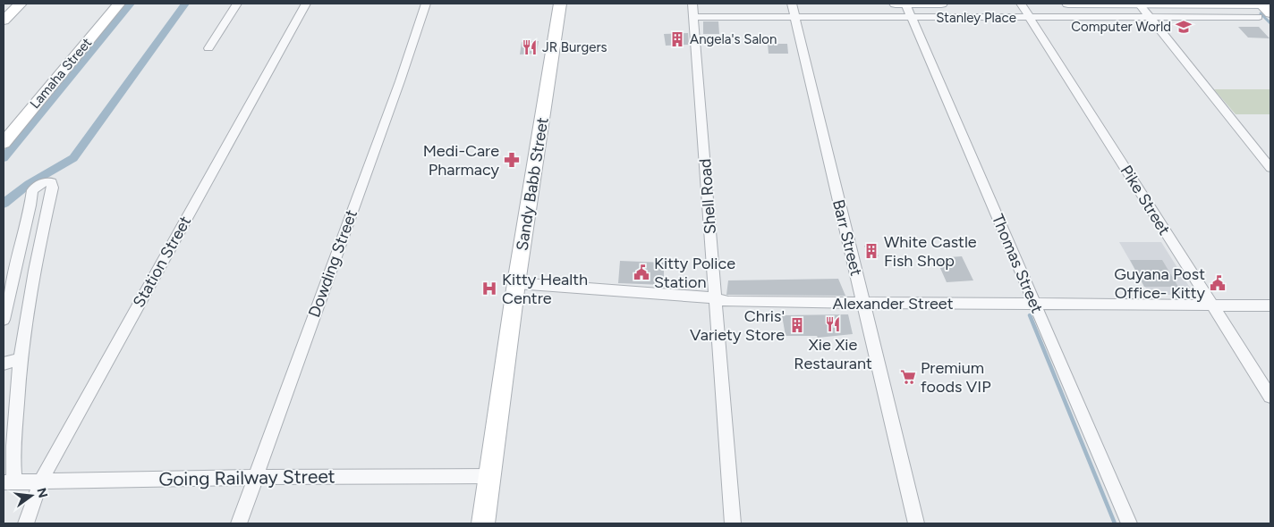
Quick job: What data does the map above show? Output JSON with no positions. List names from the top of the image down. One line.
{"streets":{"street":["Stanley Place","Lamaha Street","Sandy Babb Street","Shell Road","Pike Street","Barr Street","Station Street","Dowding Street","Thomas Street","Alexander Street","Going Railway Street"]},"crossings":[["Stanley Place","Shell Road"],["Stanley Place","Pike Street"],["Stanley Place","Barr Street"],["Stanley Place","Thomas Street"],["Sandy Babb Street","Alexander Street"],["Sandy Babb Street","Going Railway Street"],["Shell Road","Alexander Street"],["Pike Street","Alexander Street"],["Barr Street","Alexander Street"],["Station Street","Going Railway Street"],["Dowding Street","Going Railway Street"],["Thomas Street","Alexander Street"]],"places":{"school or university":["Computer World"],"building":["Angela's Salon","White Castle Fish Shop","Chris' Variety Store"],"restaurant":["JR Burgers","Xie Xie Restaurant"],"pharmacy":["Medi-Care Pharmacy"],"public building":["Kitty Police Station","Guyana Post Office- Kitty"],"hospital":["Kitty Health Centre"],"supermarket":["Premium foods VIP"]},"north":"right"}
